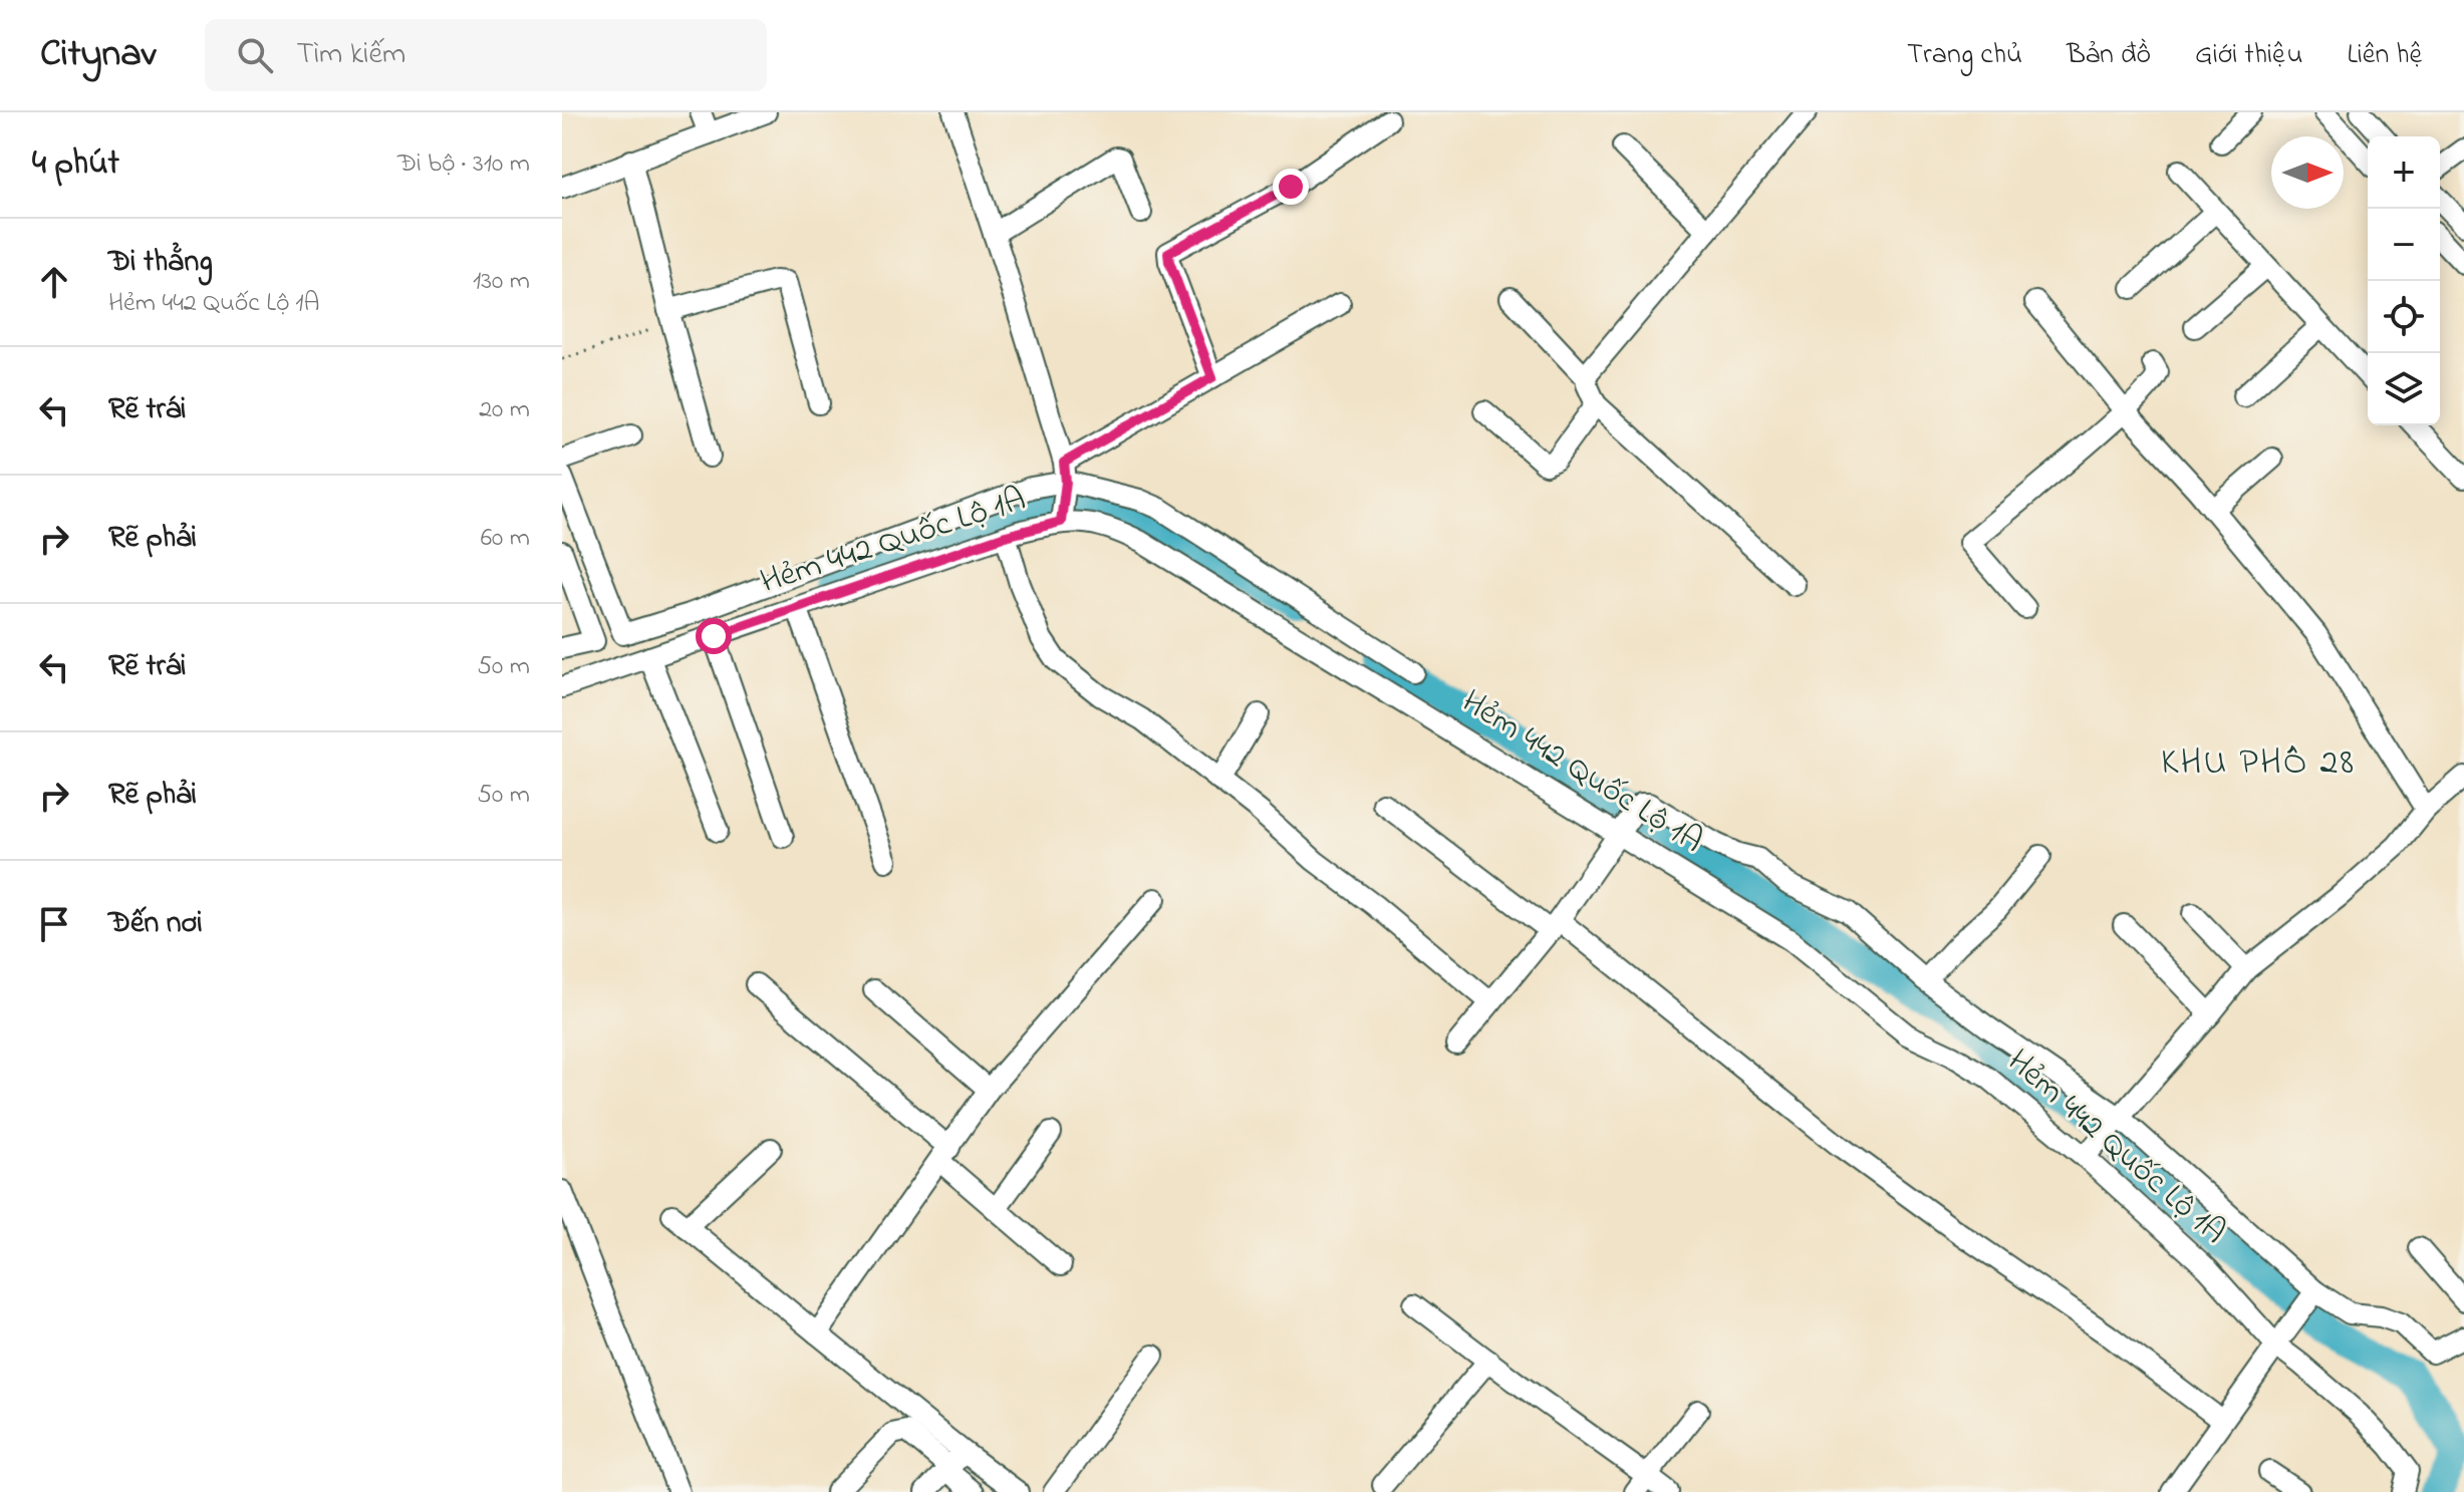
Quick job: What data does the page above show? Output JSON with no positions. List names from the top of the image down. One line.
{"streets":{"street":["Hẻm 442 Quốc Lộ 1A"]},"districts":["KHU PHỐ 28"],"north":"right","page":{"header":"Citynav","search":"Tìm kiếm","nav":["Trang chủ","Bản đồ","Giới thiệu","Liên hệ"],"heading":["4 phút","Đi bộ · 310 m"],"map_buttons":["+","−"],"list":[["Đi thẳng","Hẻm 442 Quốc Lộ 1A","130 m"],["Rẽ trái","20 m"],["Rẽ phải","60 m"],["Rẽ trái","50 m"],["Rẽ phải","50 m"],"Đến nơi"]}}
